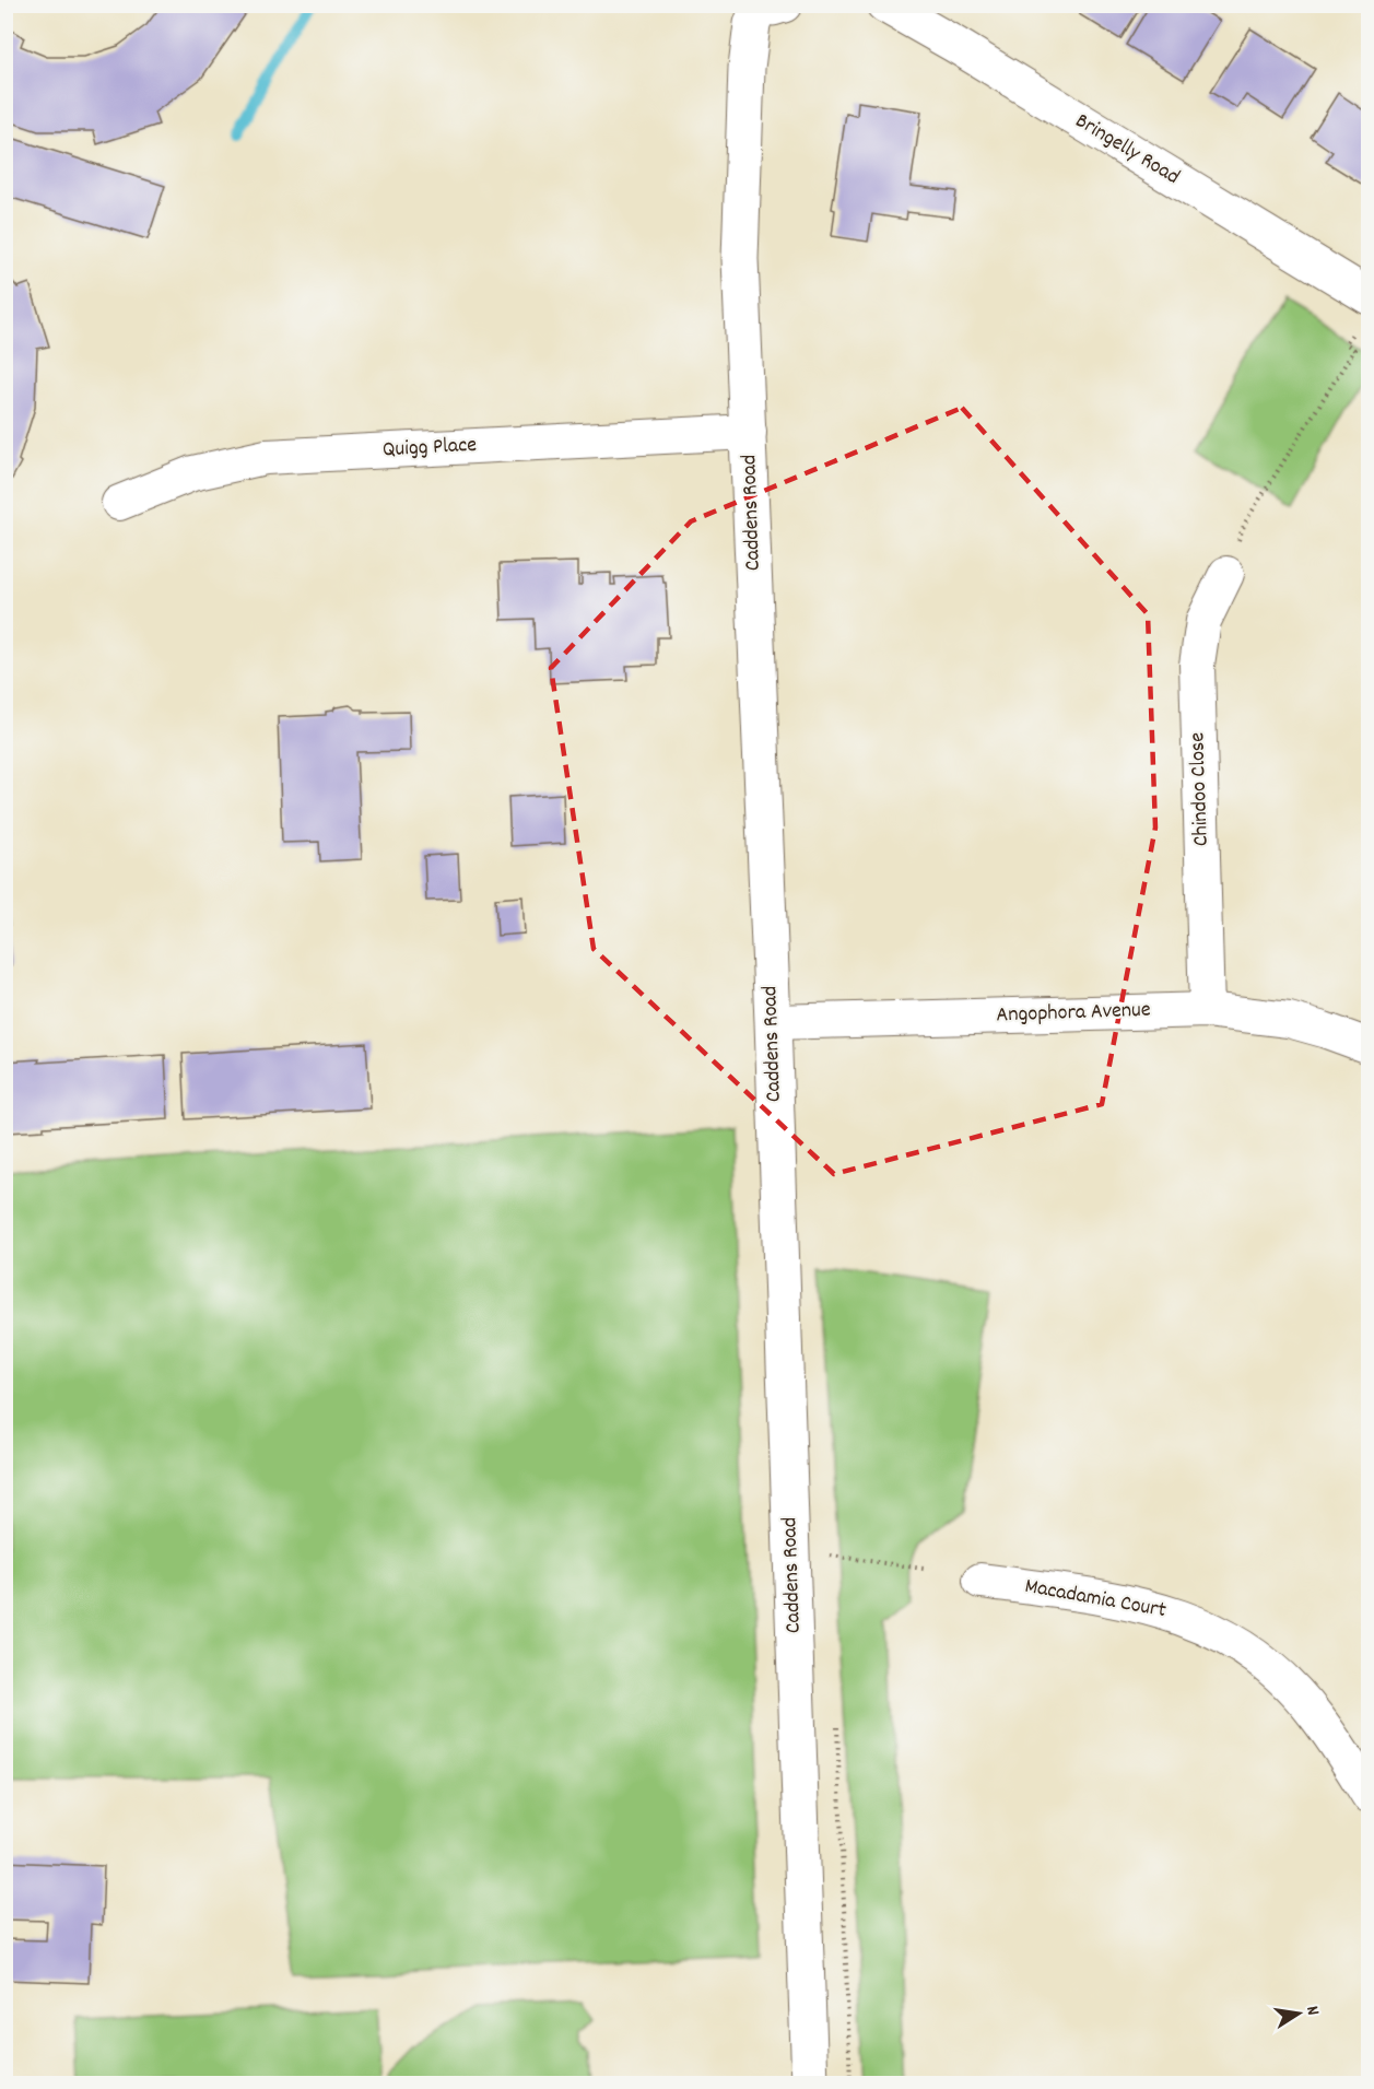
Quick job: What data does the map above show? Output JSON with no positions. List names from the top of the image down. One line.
{"streets":{"street":["Bringelly Road","Quigg Place","Caddens Road","Chindoo Close","Angophora Avenue","Macadamia Court"]},"crossings":[["Quigg Place","Caddens Road"],["Caddens Road","Angophora Avenue"],["Chindoo Close","Angophora Avenue"]],"north":"right"}
